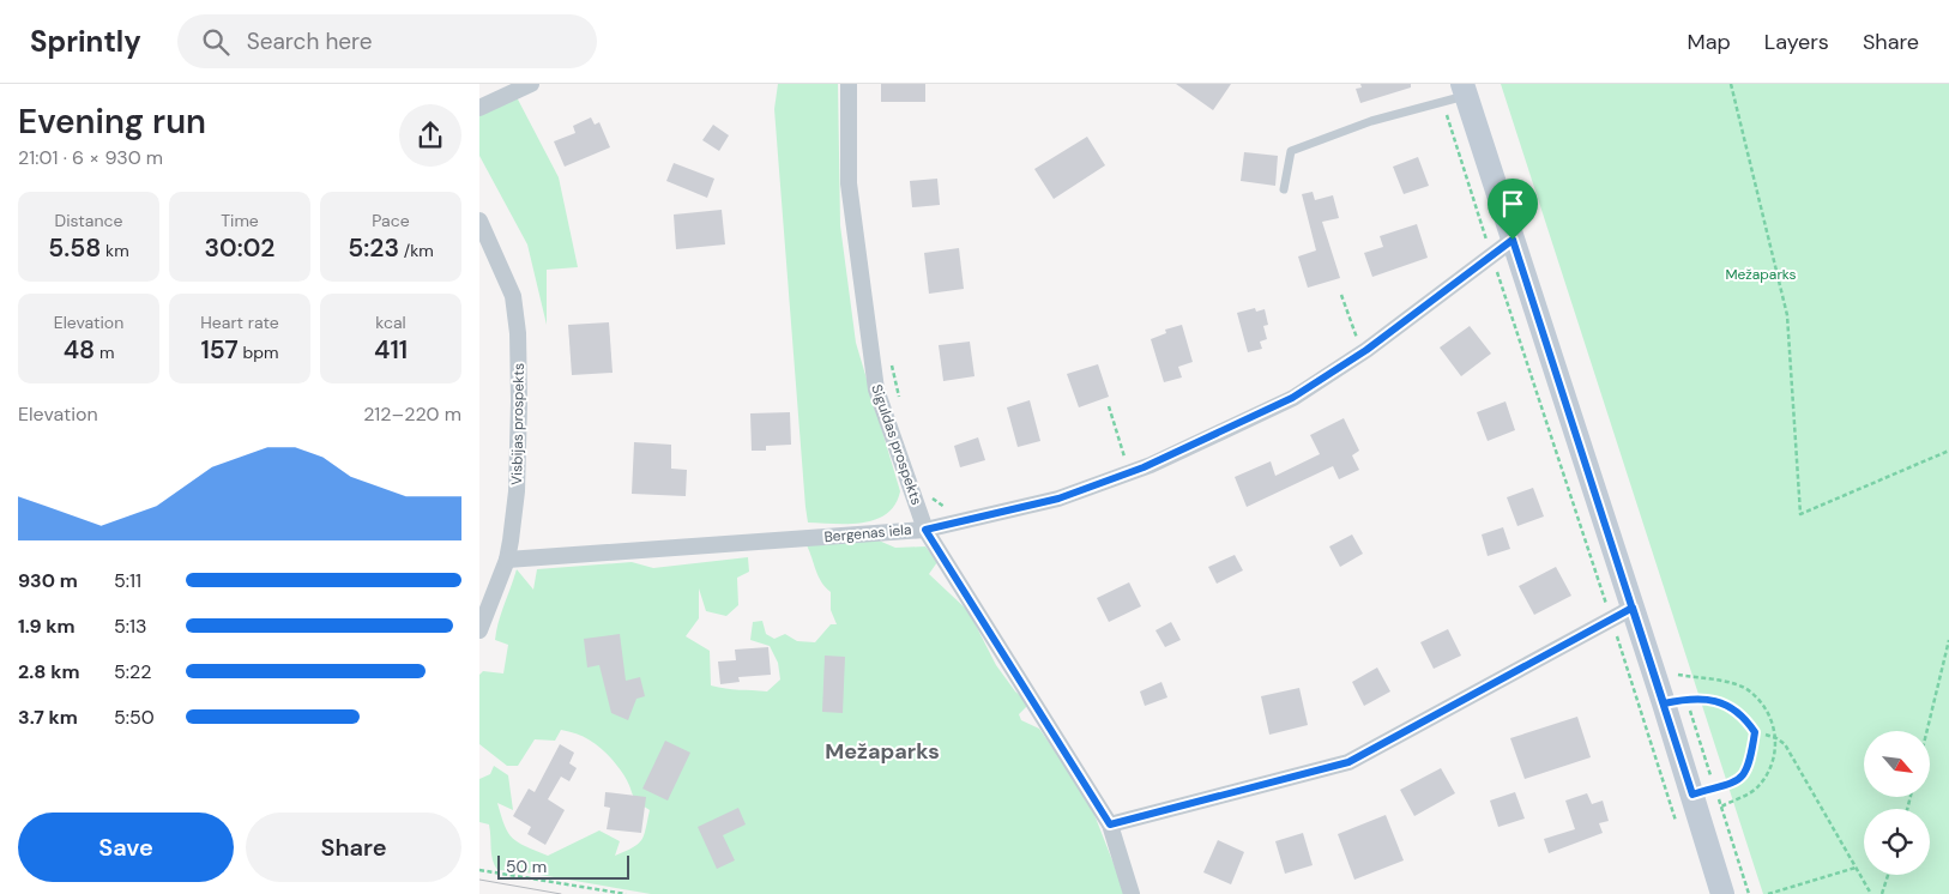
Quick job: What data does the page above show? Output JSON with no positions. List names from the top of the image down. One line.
{"streets":{"street":["Visbijas prospekts","Siguldas prospekts","Bergenas iela"]},"crossings":[["Visbijas prospekts","Bergenas iela"],["Siguldas prospekts","Bergenas iela"]],"districts":["Mežaparks"],"parks":["Mežaparks"],"scale_bar":"50 m","north":"bottom right","page":{"header":"Sprintly","search":"Search here","nav":["Map","Layers","Share"],"heading":["Evening run","21:01 · 6 × 930 m"],"stats":[["Distance","5.58 km"],["Time","30:02"],["Pace","5:23 /km"],["Elevation","48 m"],["Heart rate","157 bpm"],["kcal","411"]],"chart":["Elevation","212–220 m"],"list":[{"name":"930 m","note":"5:11"},{"name":"1.9 km","note":"5:13"},{"name":"2.8 km","note":"5:22"},{"name":"3.7 km","note":"5:50"}],"buttons":["Save","Share"],"scale":"50 m"}}
